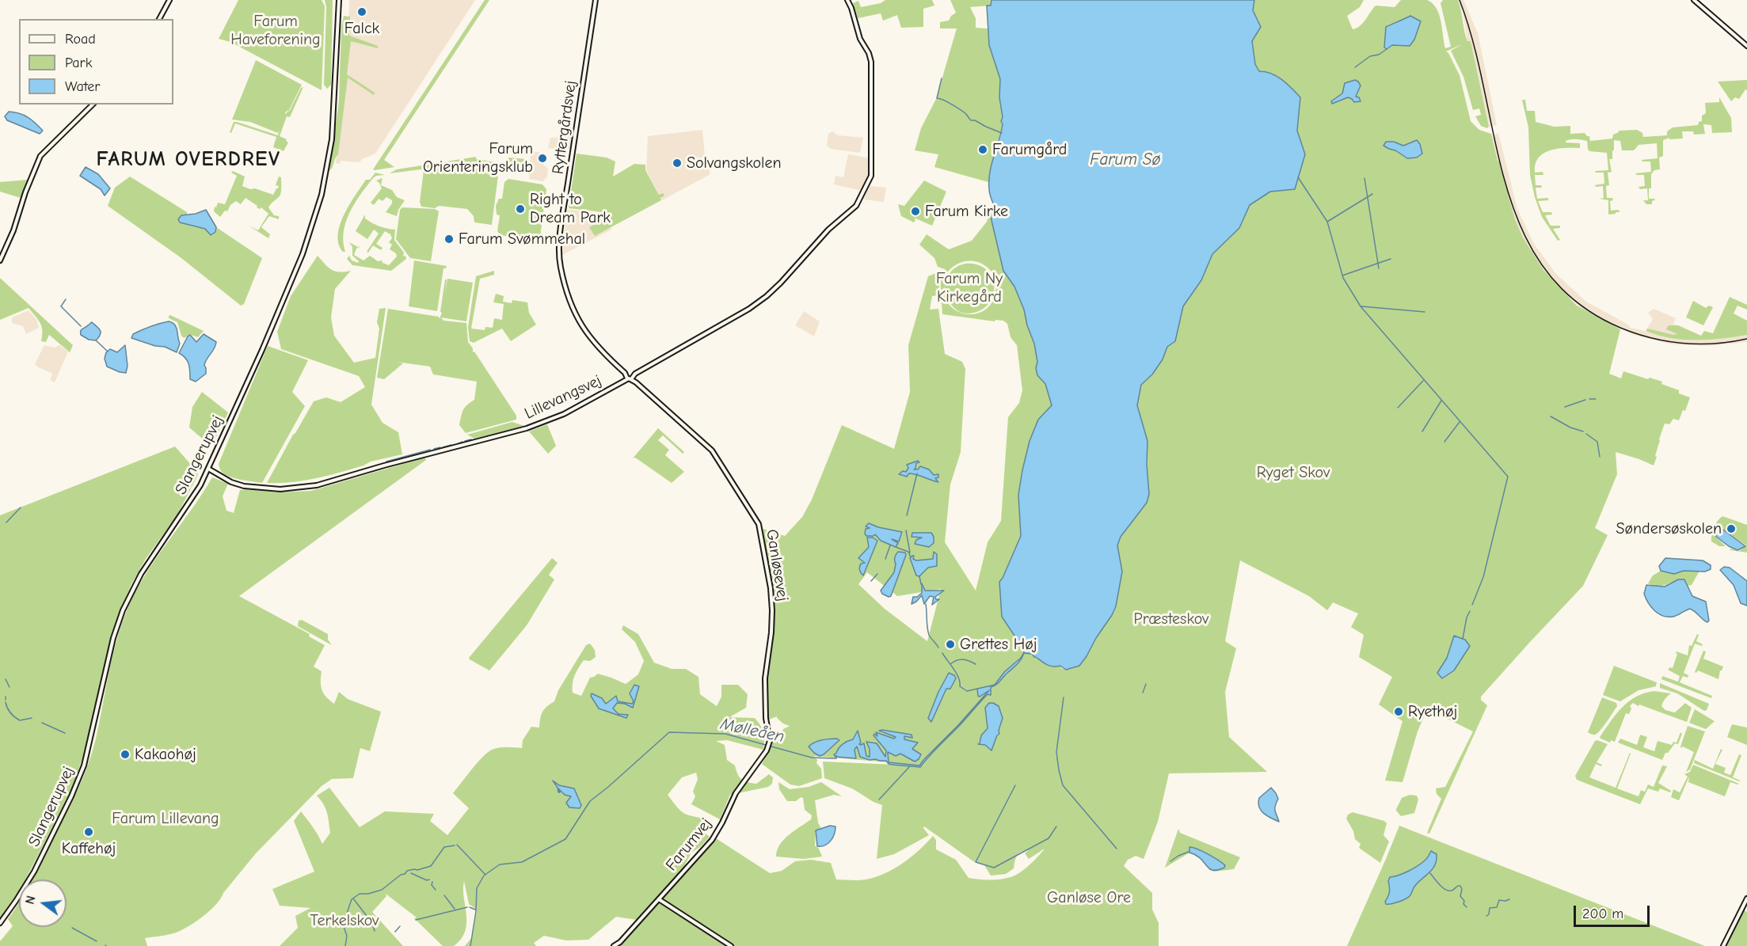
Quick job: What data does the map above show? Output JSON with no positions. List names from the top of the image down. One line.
{"streets":{"street":["Ryttergårdsvej","Lillevangsvej","Slangerupvej","Ganløsevej","Farumvej"]},"crossings":[["Ryttergårdsvej","Lillevangsvej"],["Ryttergårdsvej","Ganløsevej"],["Lillevangsvej","Slangerupvej"],["Lillevangsvej","Ganløsevej"],["Ganløsevej","Farumvej"]],"districts":["FARUM OVERDREV"],"water":["Farum Sø","Mølleåen"],"parks":["Farum Haveforening","Farum Ny Kirkegård","Ryget Skov","Præsteskov","Farum Lillevang","Ganløse Ore","Terkelskov"],"places":["Falck","Farumgård","Farum Orienteringsklub","Solvangskolen","Right to Dream Park","Farum Kirke","Farum Svømmehal","Søndersøskolen","Grettes Høj","Ryethøj","Kakaohøj","Kaffehøj"],"legend":["Road","Park","Water"],"scale_bar":"200 m","north":"left"}
